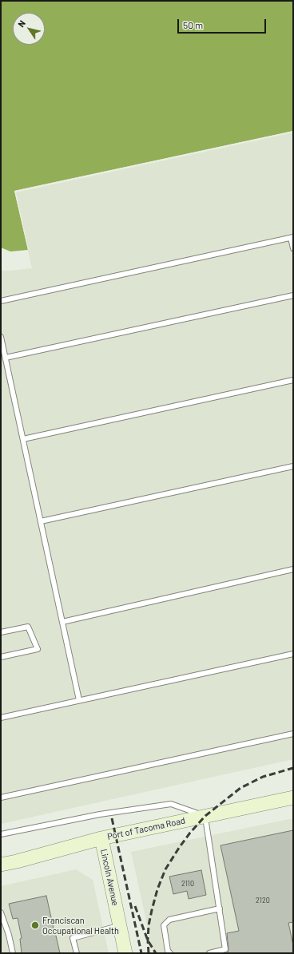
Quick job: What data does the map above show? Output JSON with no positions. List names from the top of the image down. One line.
{"streets":{"main road":["Port of Tacoma Road","Lincoln Avenue"]},"crossings":[["Port of Tacoma Road","Lincoln Avenue"]],"places":["Franciscan Occupational Health"],"house_numbers":["2110","2120"],"scale_bar":"50 m","north":"top left"}
